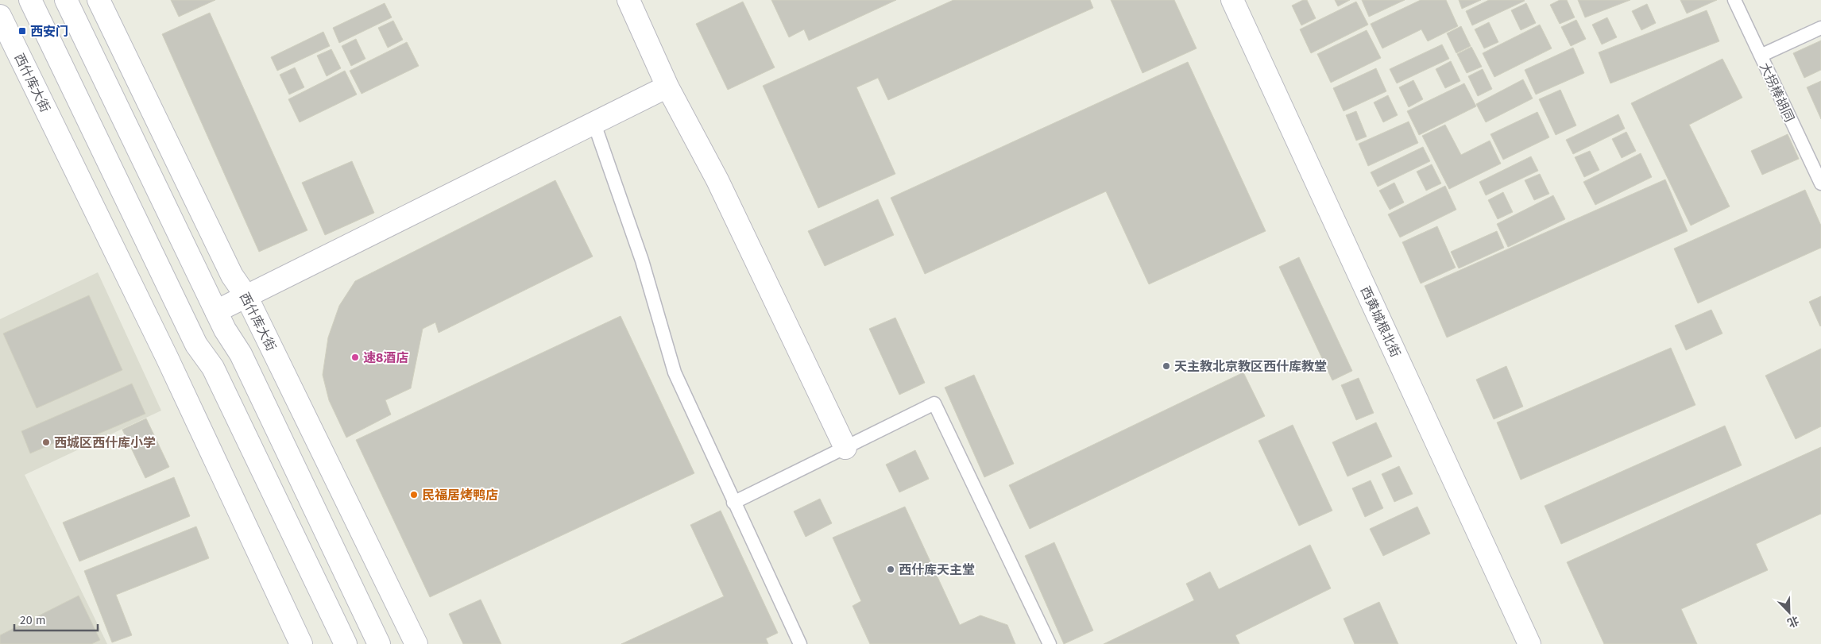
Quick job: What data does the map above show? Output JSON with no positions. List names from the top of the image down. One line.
{"streets":{"street":["西什库大街","西黄城根北街"],"lane":["大拐棒胡同"]},"places":{"transit":["西安门"],"other":["速8酒店","天主教北京教区西什库教堂","西城区西什库小学","民福居烤鸭店","西什库天主堂"]},"scale_bar":"20 m","north":"bottom right"}
